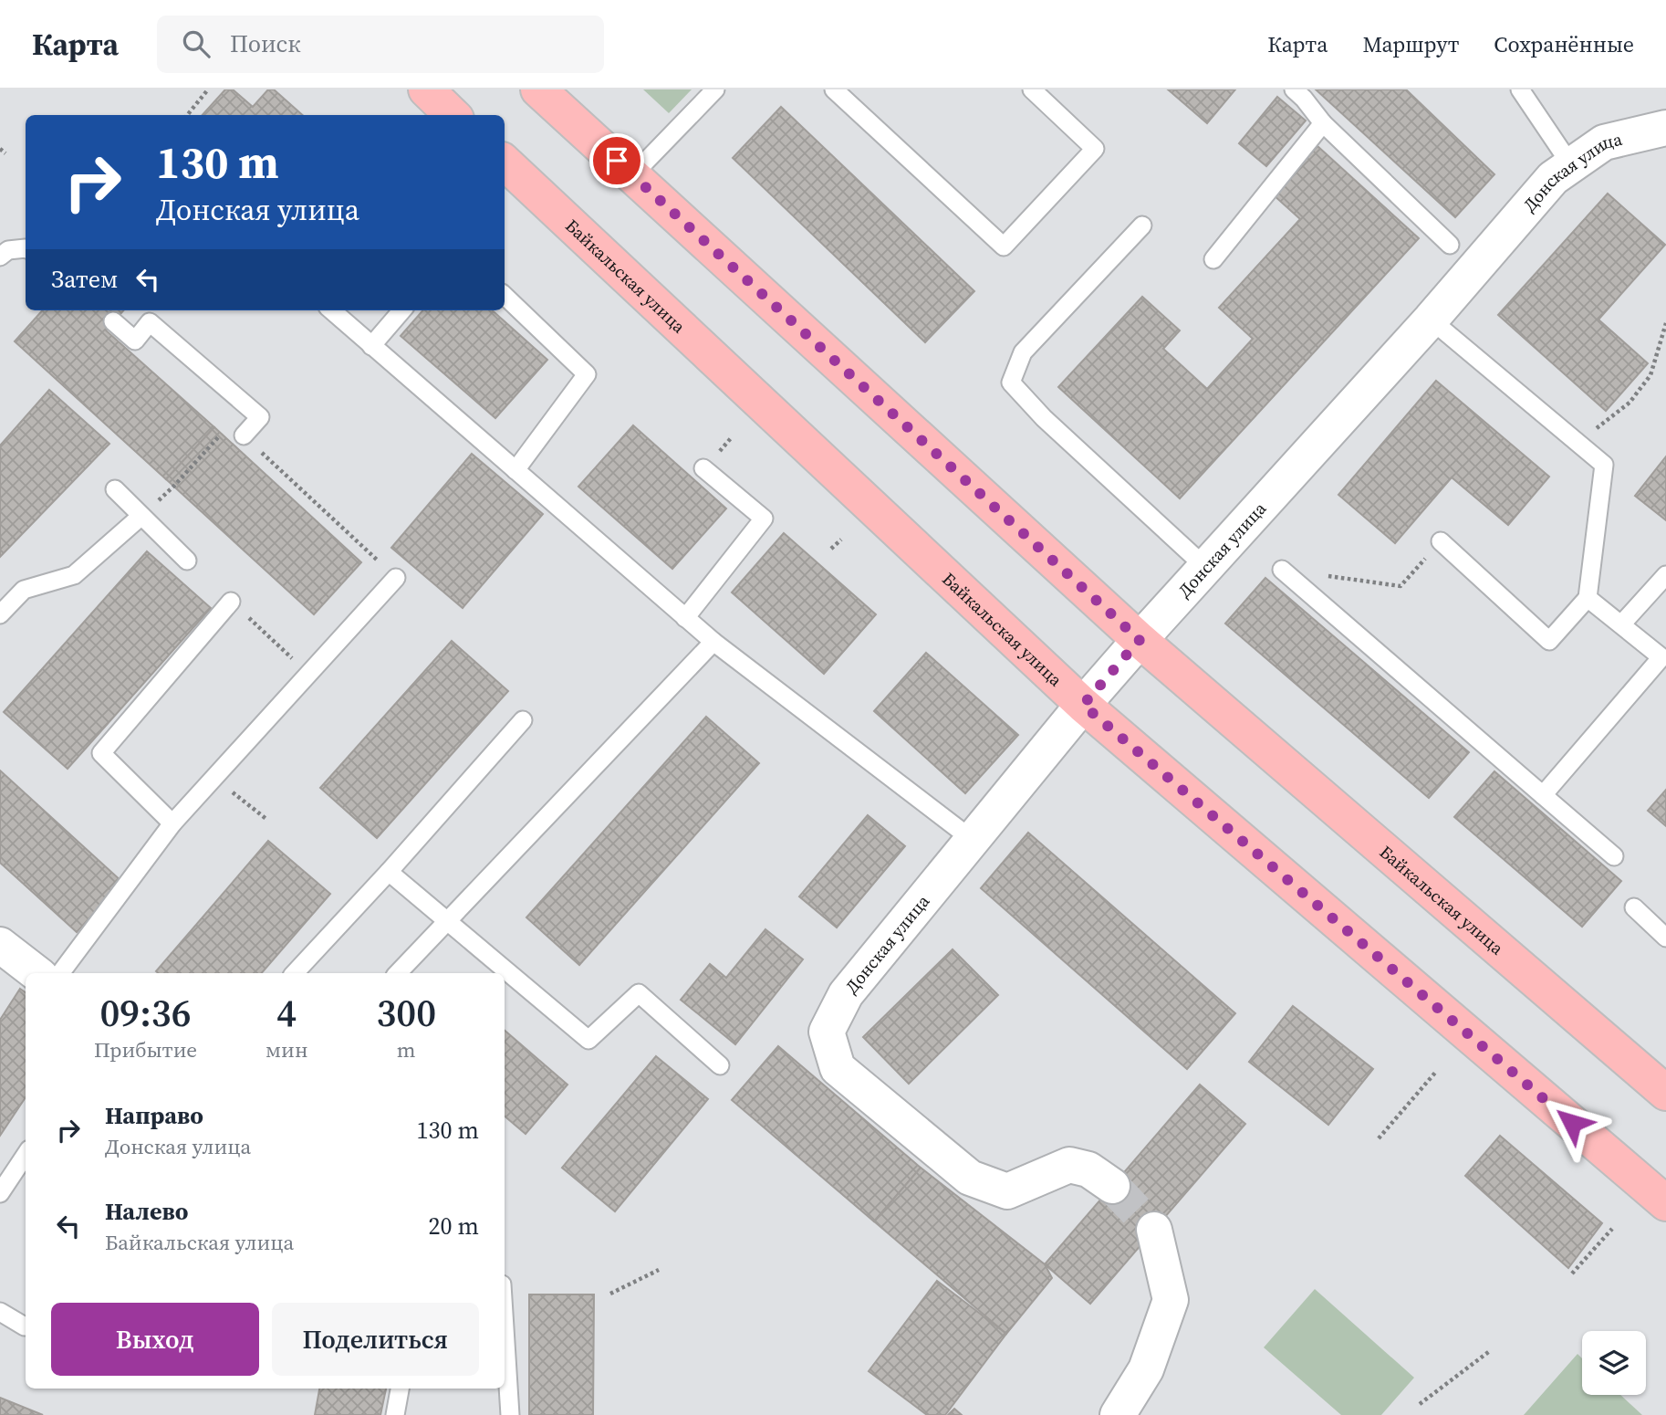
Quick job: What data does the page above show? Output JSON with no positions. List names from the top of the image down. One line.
{"streets":{"main road":["Байкальская улица"],"street":["Донская улица"]},"crossings":[["Донская улица","Байкальская улица"]],"page":{"header":"Карта","search":"Поиск","nav":["Карта","Маршрут","Сохранённые"],"turn":["130 m","Донская улица"],"then":"Затем","eta":["09:36","Прибытие","4","мин","300","m"],"list":[{"name":"Направо","note":"Донская улица","value":"130 m"},{"name":"Налево","note":"Байкальская улица","value":"20 m"}],"buttons":["Выход","Поделиться"]}}
